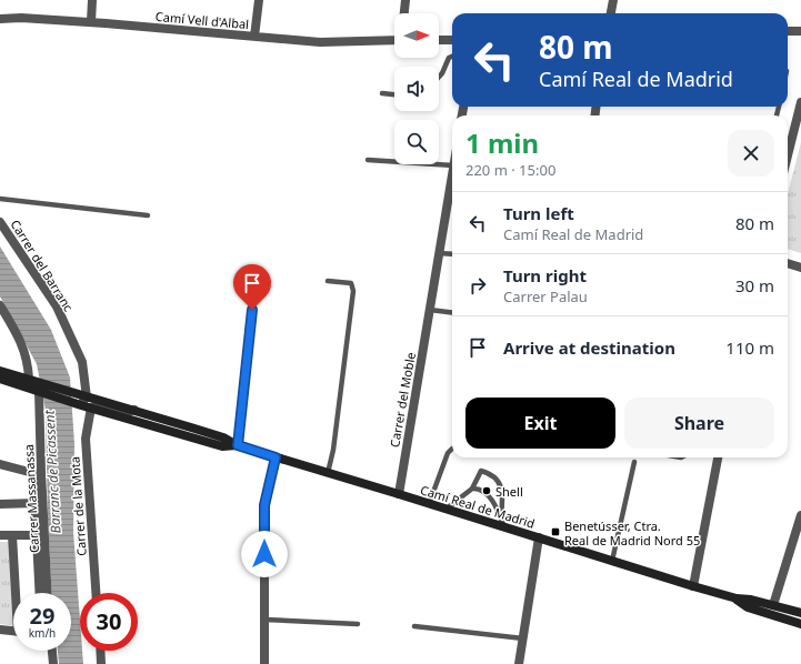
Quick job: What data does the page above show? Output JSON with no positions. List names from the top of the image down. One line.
{"streets":{"street":["Camí Vell d'Albal","Carrer del Barranc","Carrer del Moble","Carrer Massanassa","Carrer de la Mota","Camí Real de Madrid"]},"crossings":[["Carrer del Barranc","Camí Real de Madrid"],["Carrer del Moble","Camí Real de Madrid"],["Carrer de la Mota","Camí Real de Madrid"]],"water":["Barranc de Picassent"],"places":{"other":["Shell"],"transit":["Benetússer, Ctra. Real de Madrid Nord 55"]},"north":"right","page":{"turn":["80 m","Camí Real de Madrid"],"heading":["1 min","220 m · 15:00"],"list":[{"name":"Turn left","note":"Camí Real de Madrid","value":"80 m"},{"name":"Turn right","note":"Carrer Palau","value":"30 m"},{"name":"Arrive at destination","value":"110 m"}],"buttons":["Exit","Share"],"speed":"29 km/h","limit":"30"}}
